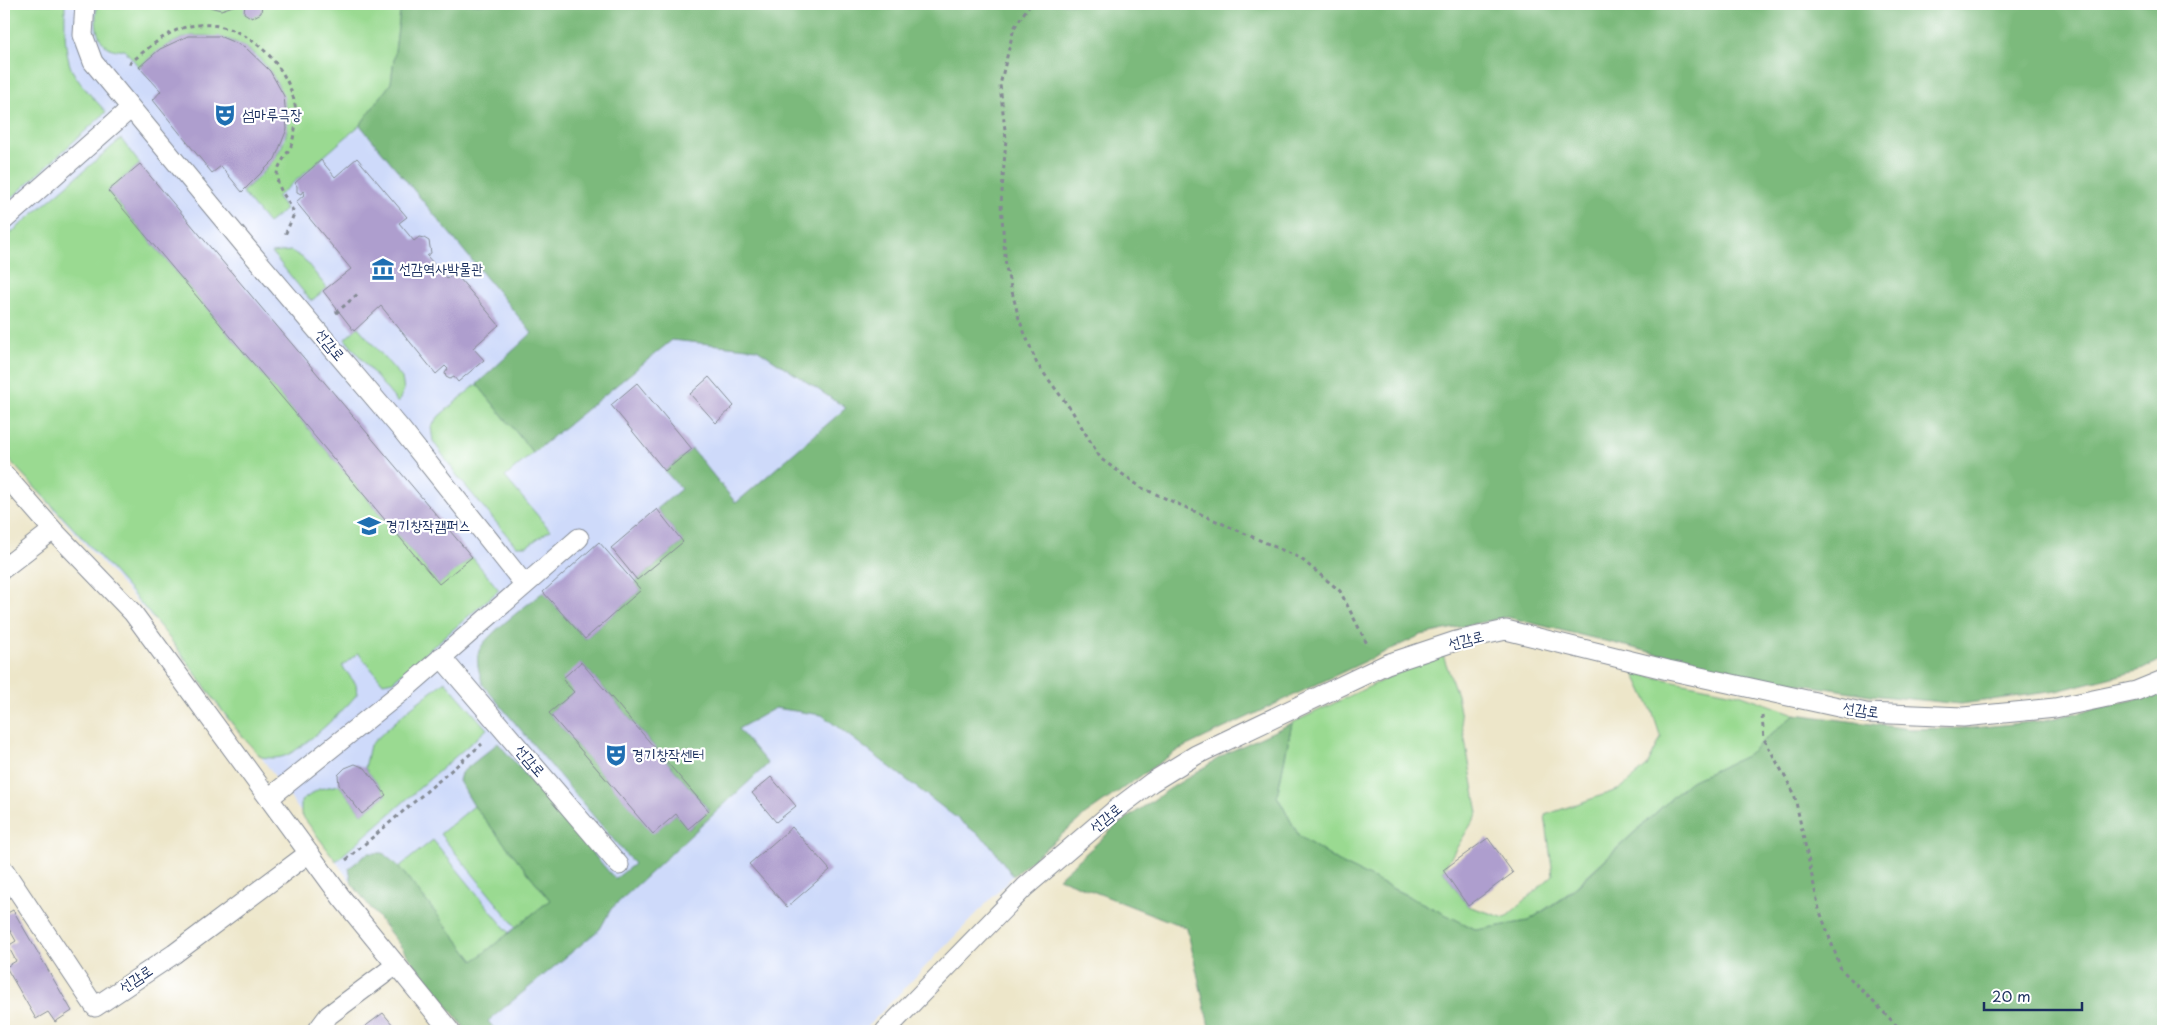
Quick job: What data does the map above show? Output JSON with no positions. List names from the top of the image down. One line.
{"streets":{"lane":["선감로"]},"places":{"theatre":["섬마루극장","경기창작센터"],"museum":["선감역사박물관"],"school or university":["경기창작캠퍼스"]},"scale_bar":"20 m"}
